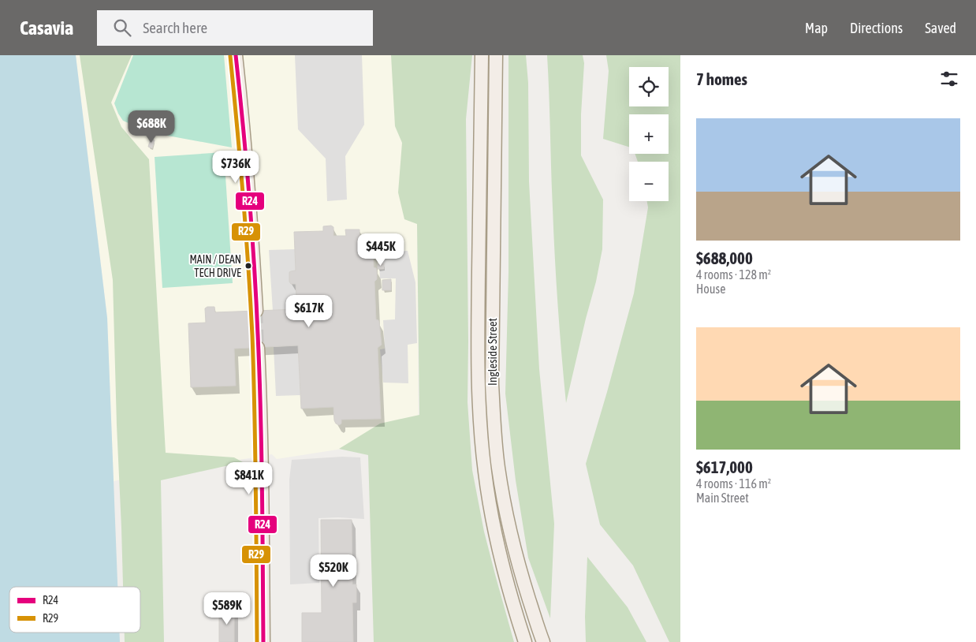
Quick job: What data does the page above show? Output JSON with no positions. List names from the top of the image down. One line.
{"streets":{"main road":["Ingleside Street"]},"places":["MAIN / DEAN TECH DRIVE"],"lines":["transit line R24","transit line R29"],"legend":["R24","R29"],"page":{"header":"Casavia","search":"Search here","nav":["Map","Directions","Saved"],"heading":"7 homes","map_buttons":["+","−"],"list":[{"name":"$688,000","note":"4 rooms · 128 m² · House"},{"name":"$617,000","note":"4 rooms · 116 m² · Main Street"}],"price":["$688K","$736K","$445K","$617K","$841K","$520K","$589K"]}}
